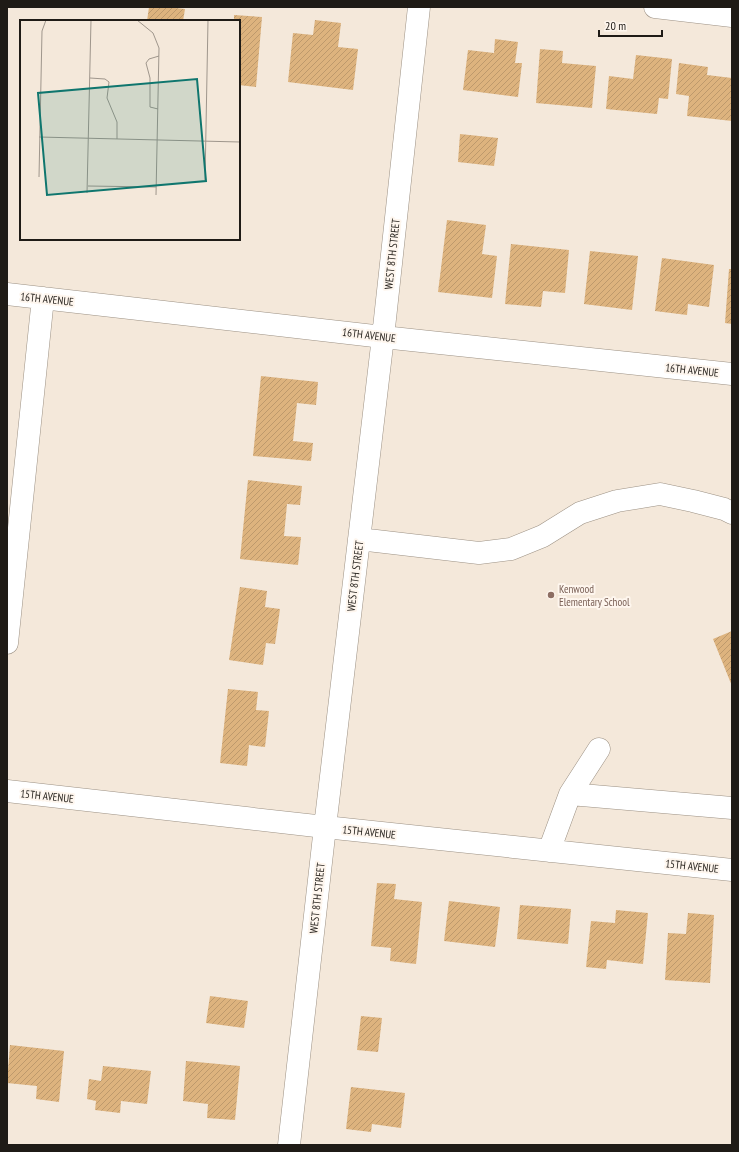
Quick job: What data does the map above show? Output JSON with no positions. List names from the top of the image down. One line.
{"streets":{"street":["WEST 8TH STREET","16TH AVENUE","15TH AVENUE"]},"crossings":[["WEST 8TH STREET","16TH AVENUE"],["WEST 8TH STREET","15TH AVENUE"]],"places":["Kenwood Elementary School"],"scale_bar":"20 m"}
